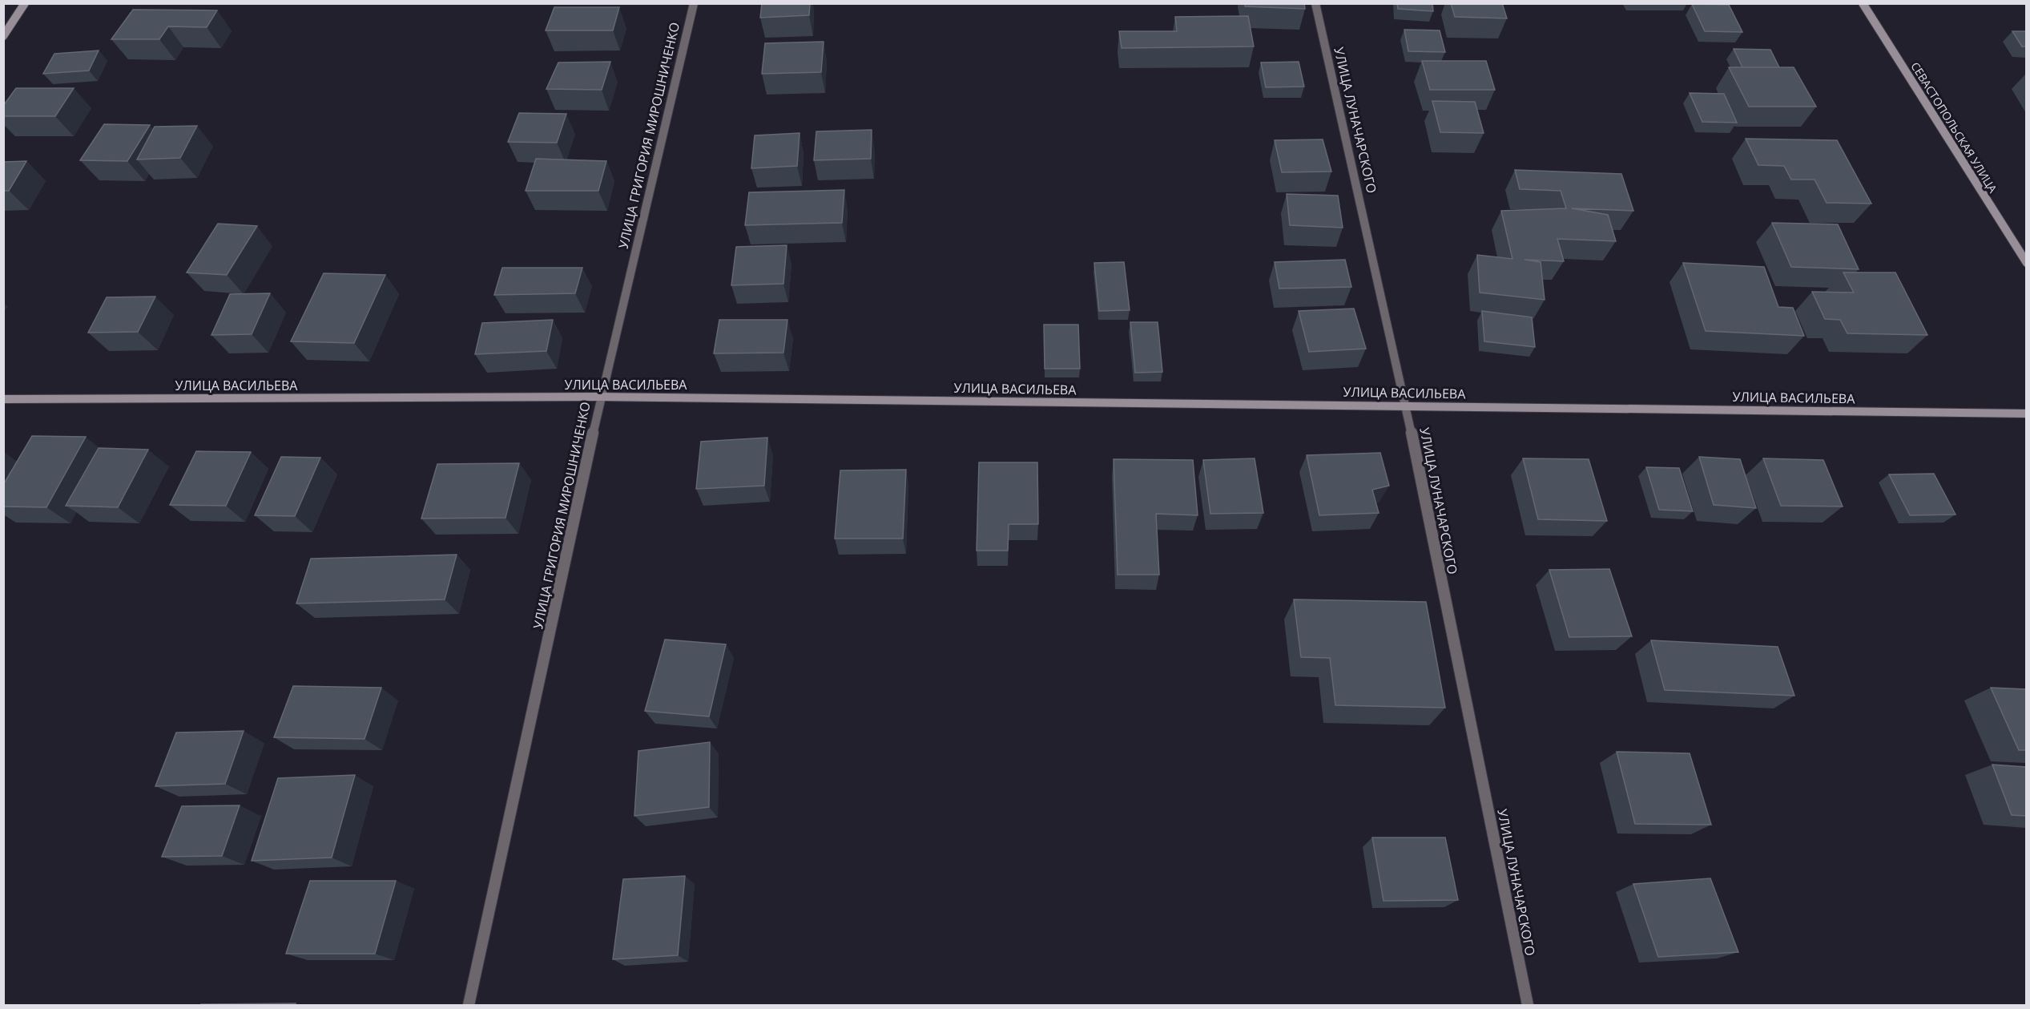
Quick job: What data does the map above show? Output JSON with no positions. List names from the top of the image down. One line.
{"streets":{"street":["УЛИЦА ЛУНАЧАРСКОГО","СЕВАСТОПОЛЬСКАЯ УЛИЦА","УЛИЦА ГРИГОРИЯ МИРОШНИЧЕНКО","УЛИЦА ВАСИЛЬЕВА"]},"crossings":[["УЛИЦА ЛУНАЧАРСКОГО","УЛИЦА ВАСИЛЬЕВА"],["УЛИЦА ГРИГОРИЯ МИРОШНИЧЕНКО","УЛИЦА ВАСИЛЬЕВА"]]}
